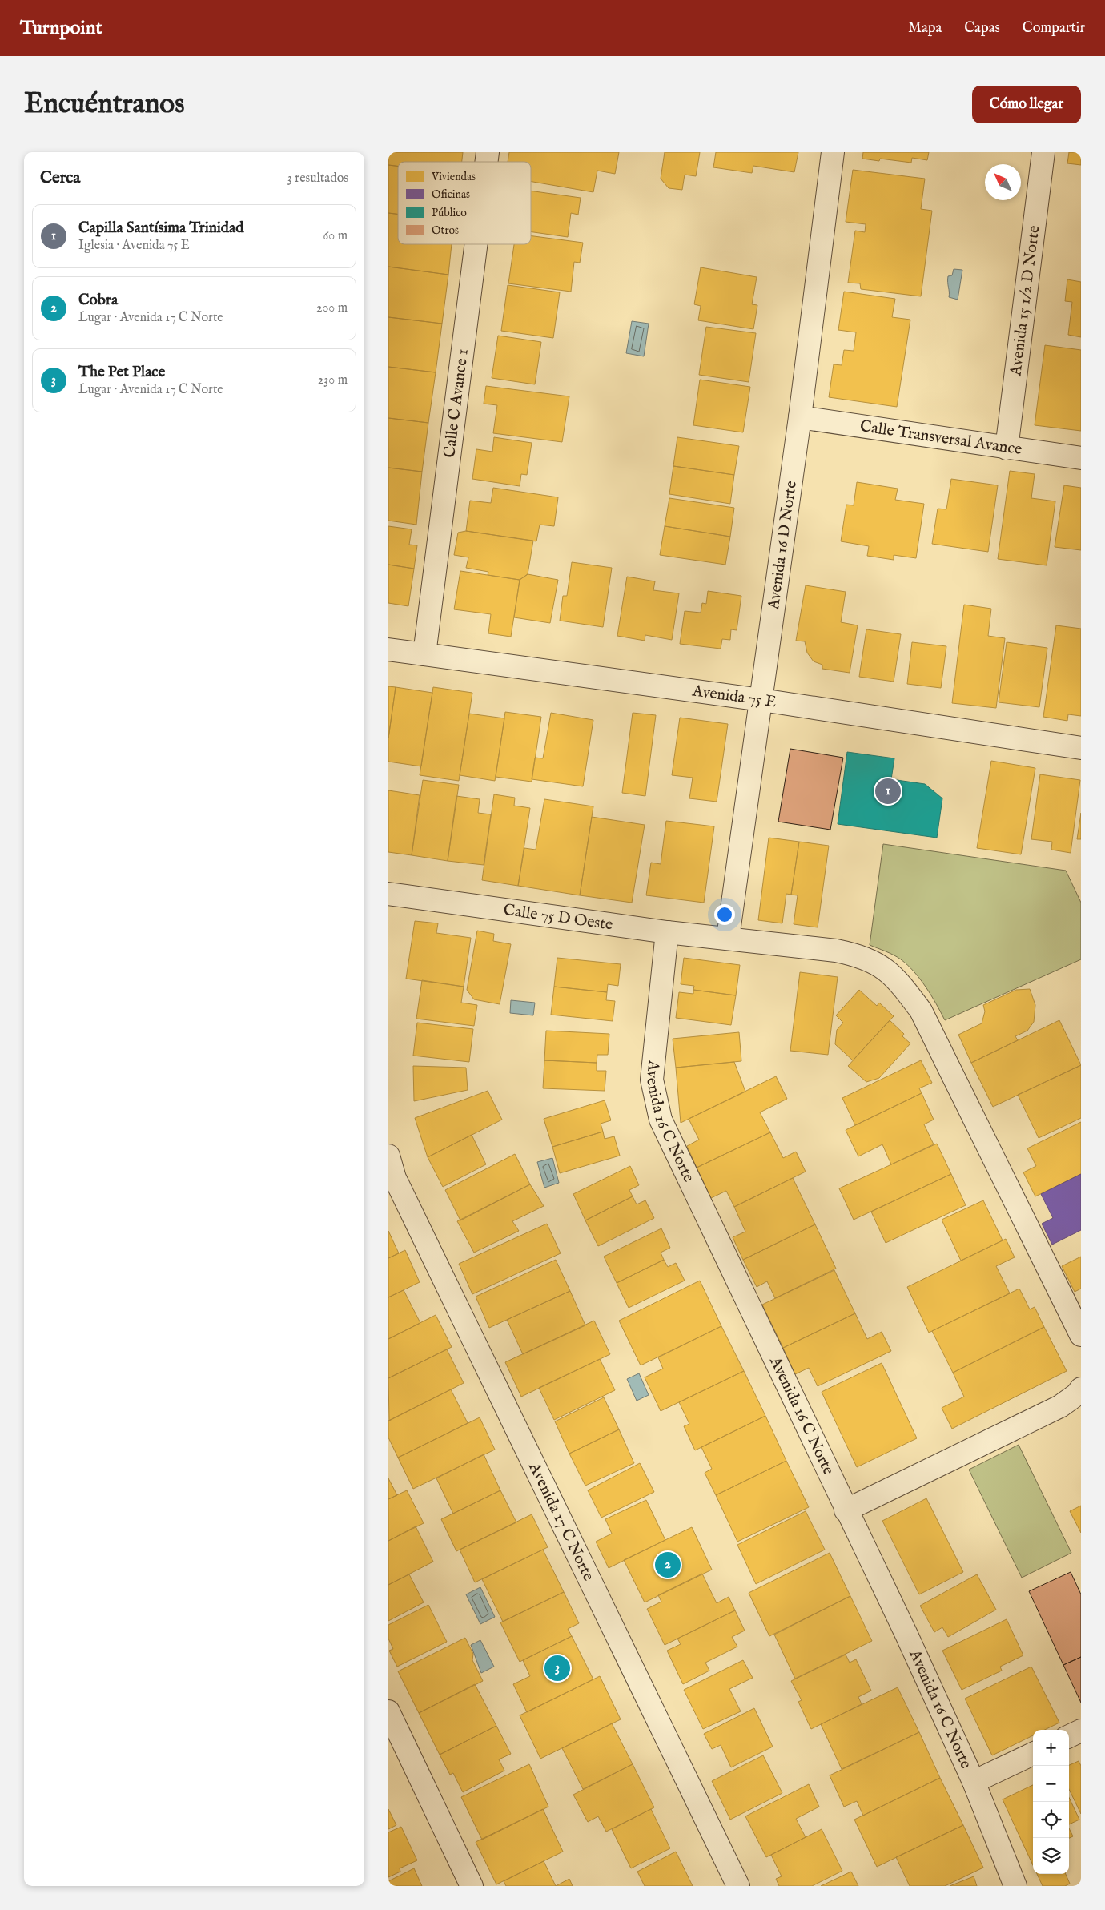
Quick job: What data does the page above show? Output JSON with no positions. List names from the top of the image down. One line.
{"streets":{"street":["Avenida 15 1/2 D Norte","Calle C Avance 1","Calle Transversal Avance","Avenida 16 D Norte","Avenida 75 E","Calle 75 D Oeste","Avenida 16 C Norte","Avenida 17 C Norte"]},"crossings":[["Avenida 15 1/2 D Norte","Calle Transversal Avance"],["Calle C Avance 1","Avenida 75 E"],["Calle Transversal Avance","Avenida 16 D Norte"],["Avenida 16 D Norte","Avenida 75 E"],["Avenida 16 D Norte","Calle 75 D Oeste"],["Calle 75 D Oeste","Avenida 16 C Norte"]],"legend":["Viviendas","Oficinas","Público","Otros"],"north":"top left","page":{"header":"Turnpoint","nav":["Mapa","Capas","Compartir"],"buttons":"Cómo llegar","title":"Encuéntranos","heading":["Cerca","3 resultados"],"list":[{"mark":"1","name":"Capilla Santísima Trinidad","note":"Iglesia · Avenida 75 E","value":"60 m"},{"mark":"2","name":"Cobra","note":"Lugar · Avenida 17 C Norte","value":"200 m"},{"mark":"3","name":"The Pet Place","note":"Lugar · Avenida 17 C Norte","value":"230 m"}],"pins":["1","2","3"],"map_buttons":["+","−"]}}
